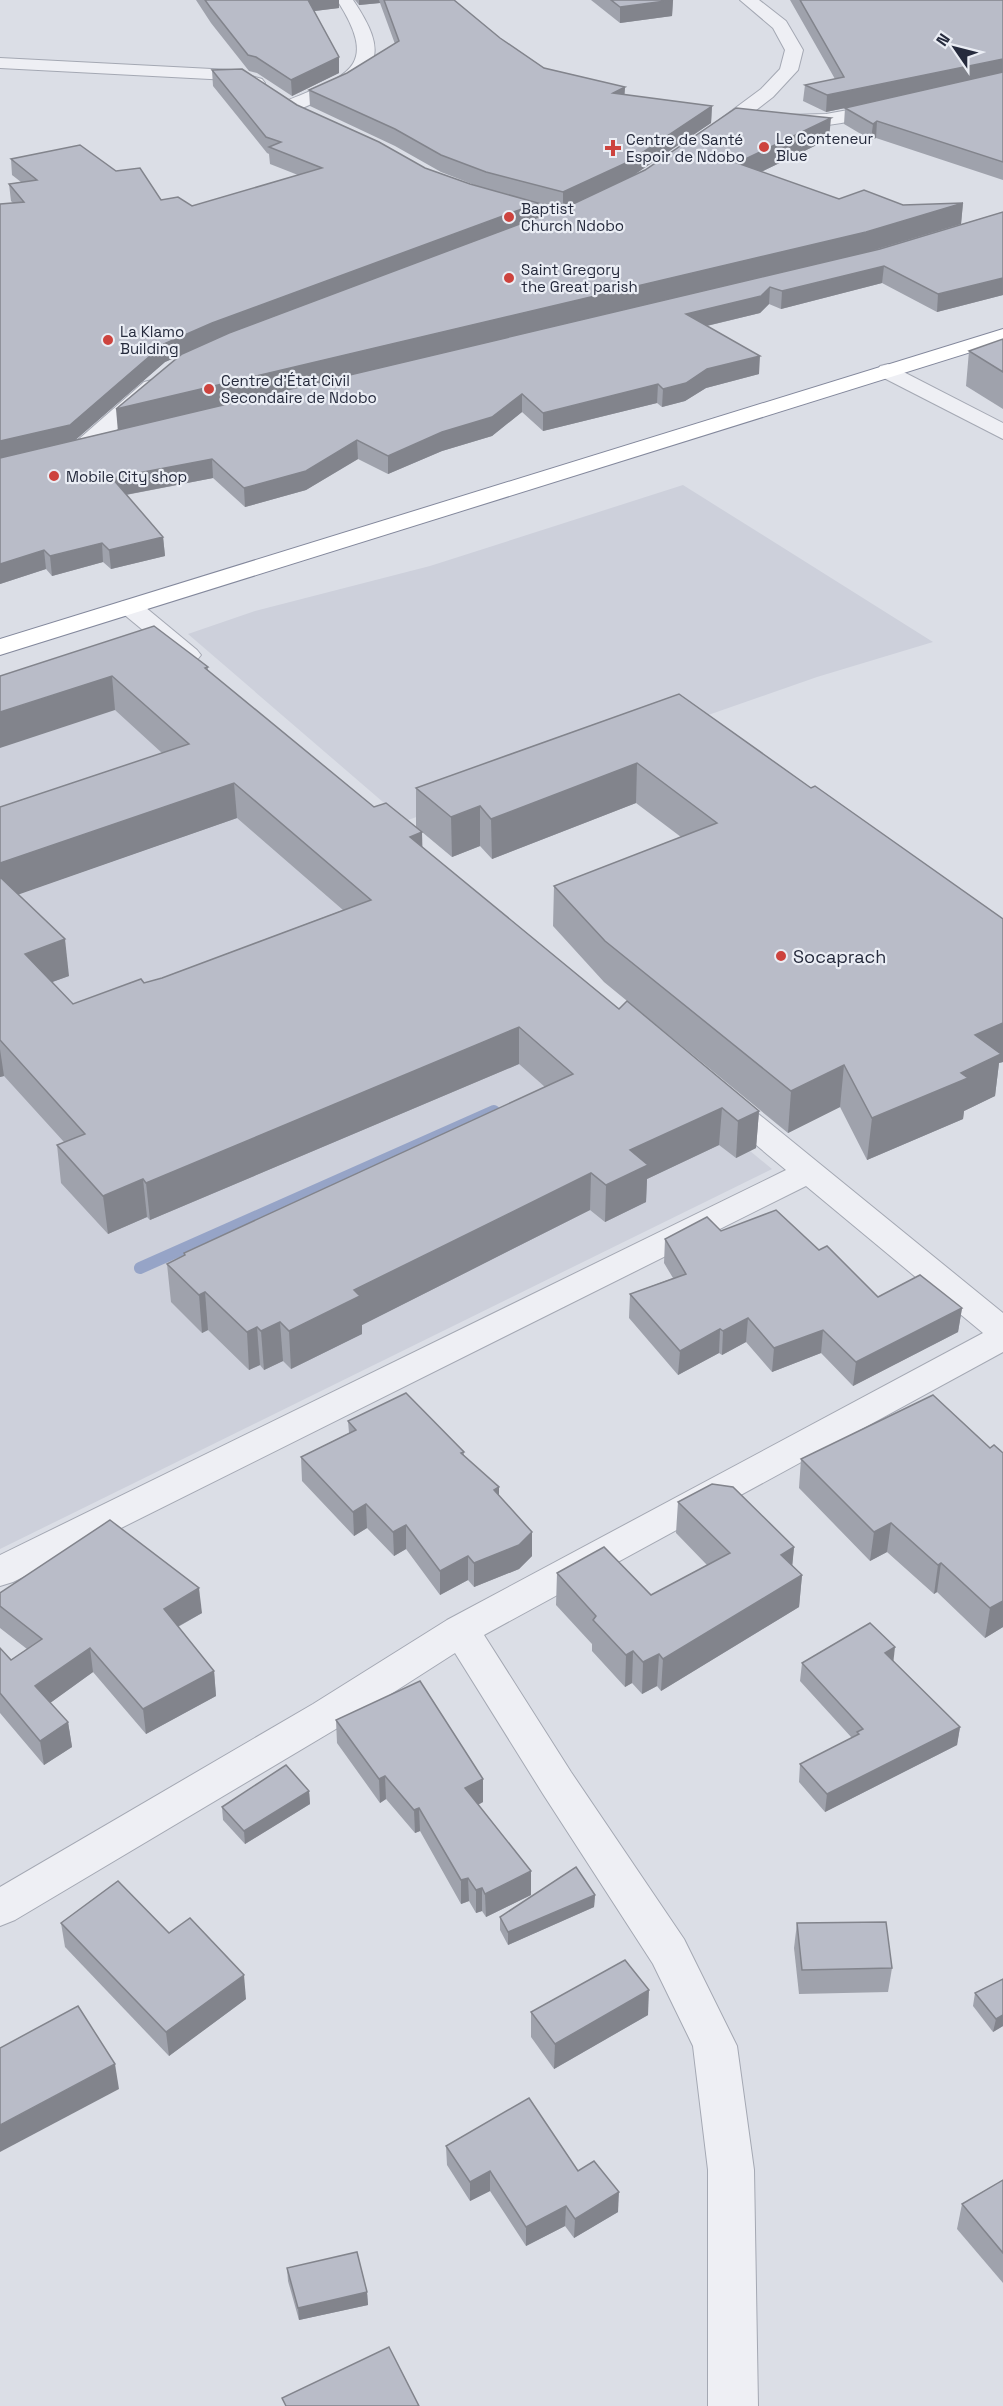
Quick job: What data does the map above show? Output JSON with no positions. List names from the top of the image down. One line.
{"places":{"other":["Le Conteneur Blue","Baptist Church Ndobo","Saint Gregory the Great parish","La Klamo Building","Centre d’État Civil Secondaire de Ndobo","Mobile City shop","Socaprach"],"health":["Centre de Santé Espoir de Ndobo"]},"north":"top left"}
